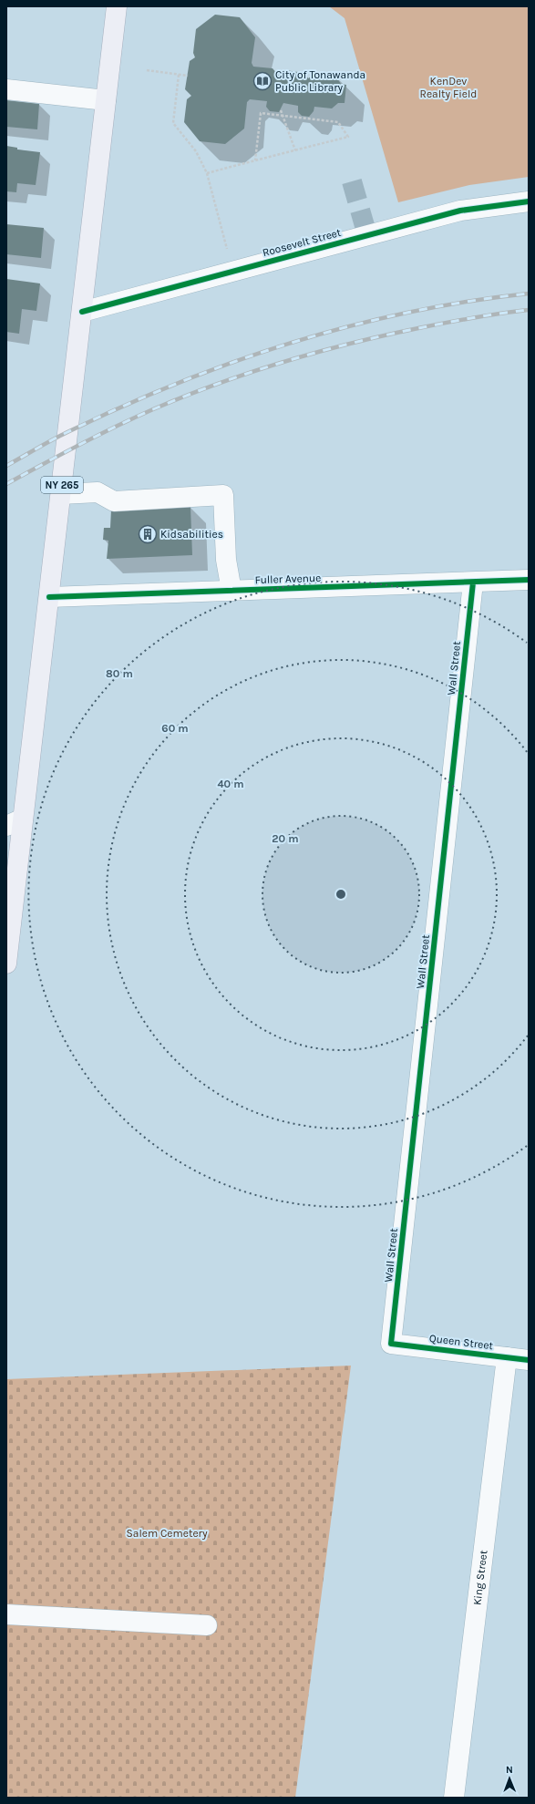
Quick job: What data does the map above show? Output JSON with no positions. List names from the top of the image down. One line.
{"streets":{"main road":["NY 265"],"street":["Roosevelt Street","Fuller Avenue","Wall Street","Queen Street","King Street"]},"crossings":[["Roosevelt Street","NY 265"],["NY 265","Fuller Avenue"],["Fuller Avenue","Wall Street"],["Wall Street","Queen Street"],["Queen Street","King Street"]],"parks":["KenDev Realty Field","Salem Cemetery"],"places":{"library":["City of Tonawanda Public Library"],"building":["Kidsabilities"]},"north":"top","rings":["80 m","60 m","40 m","20 m"]}
